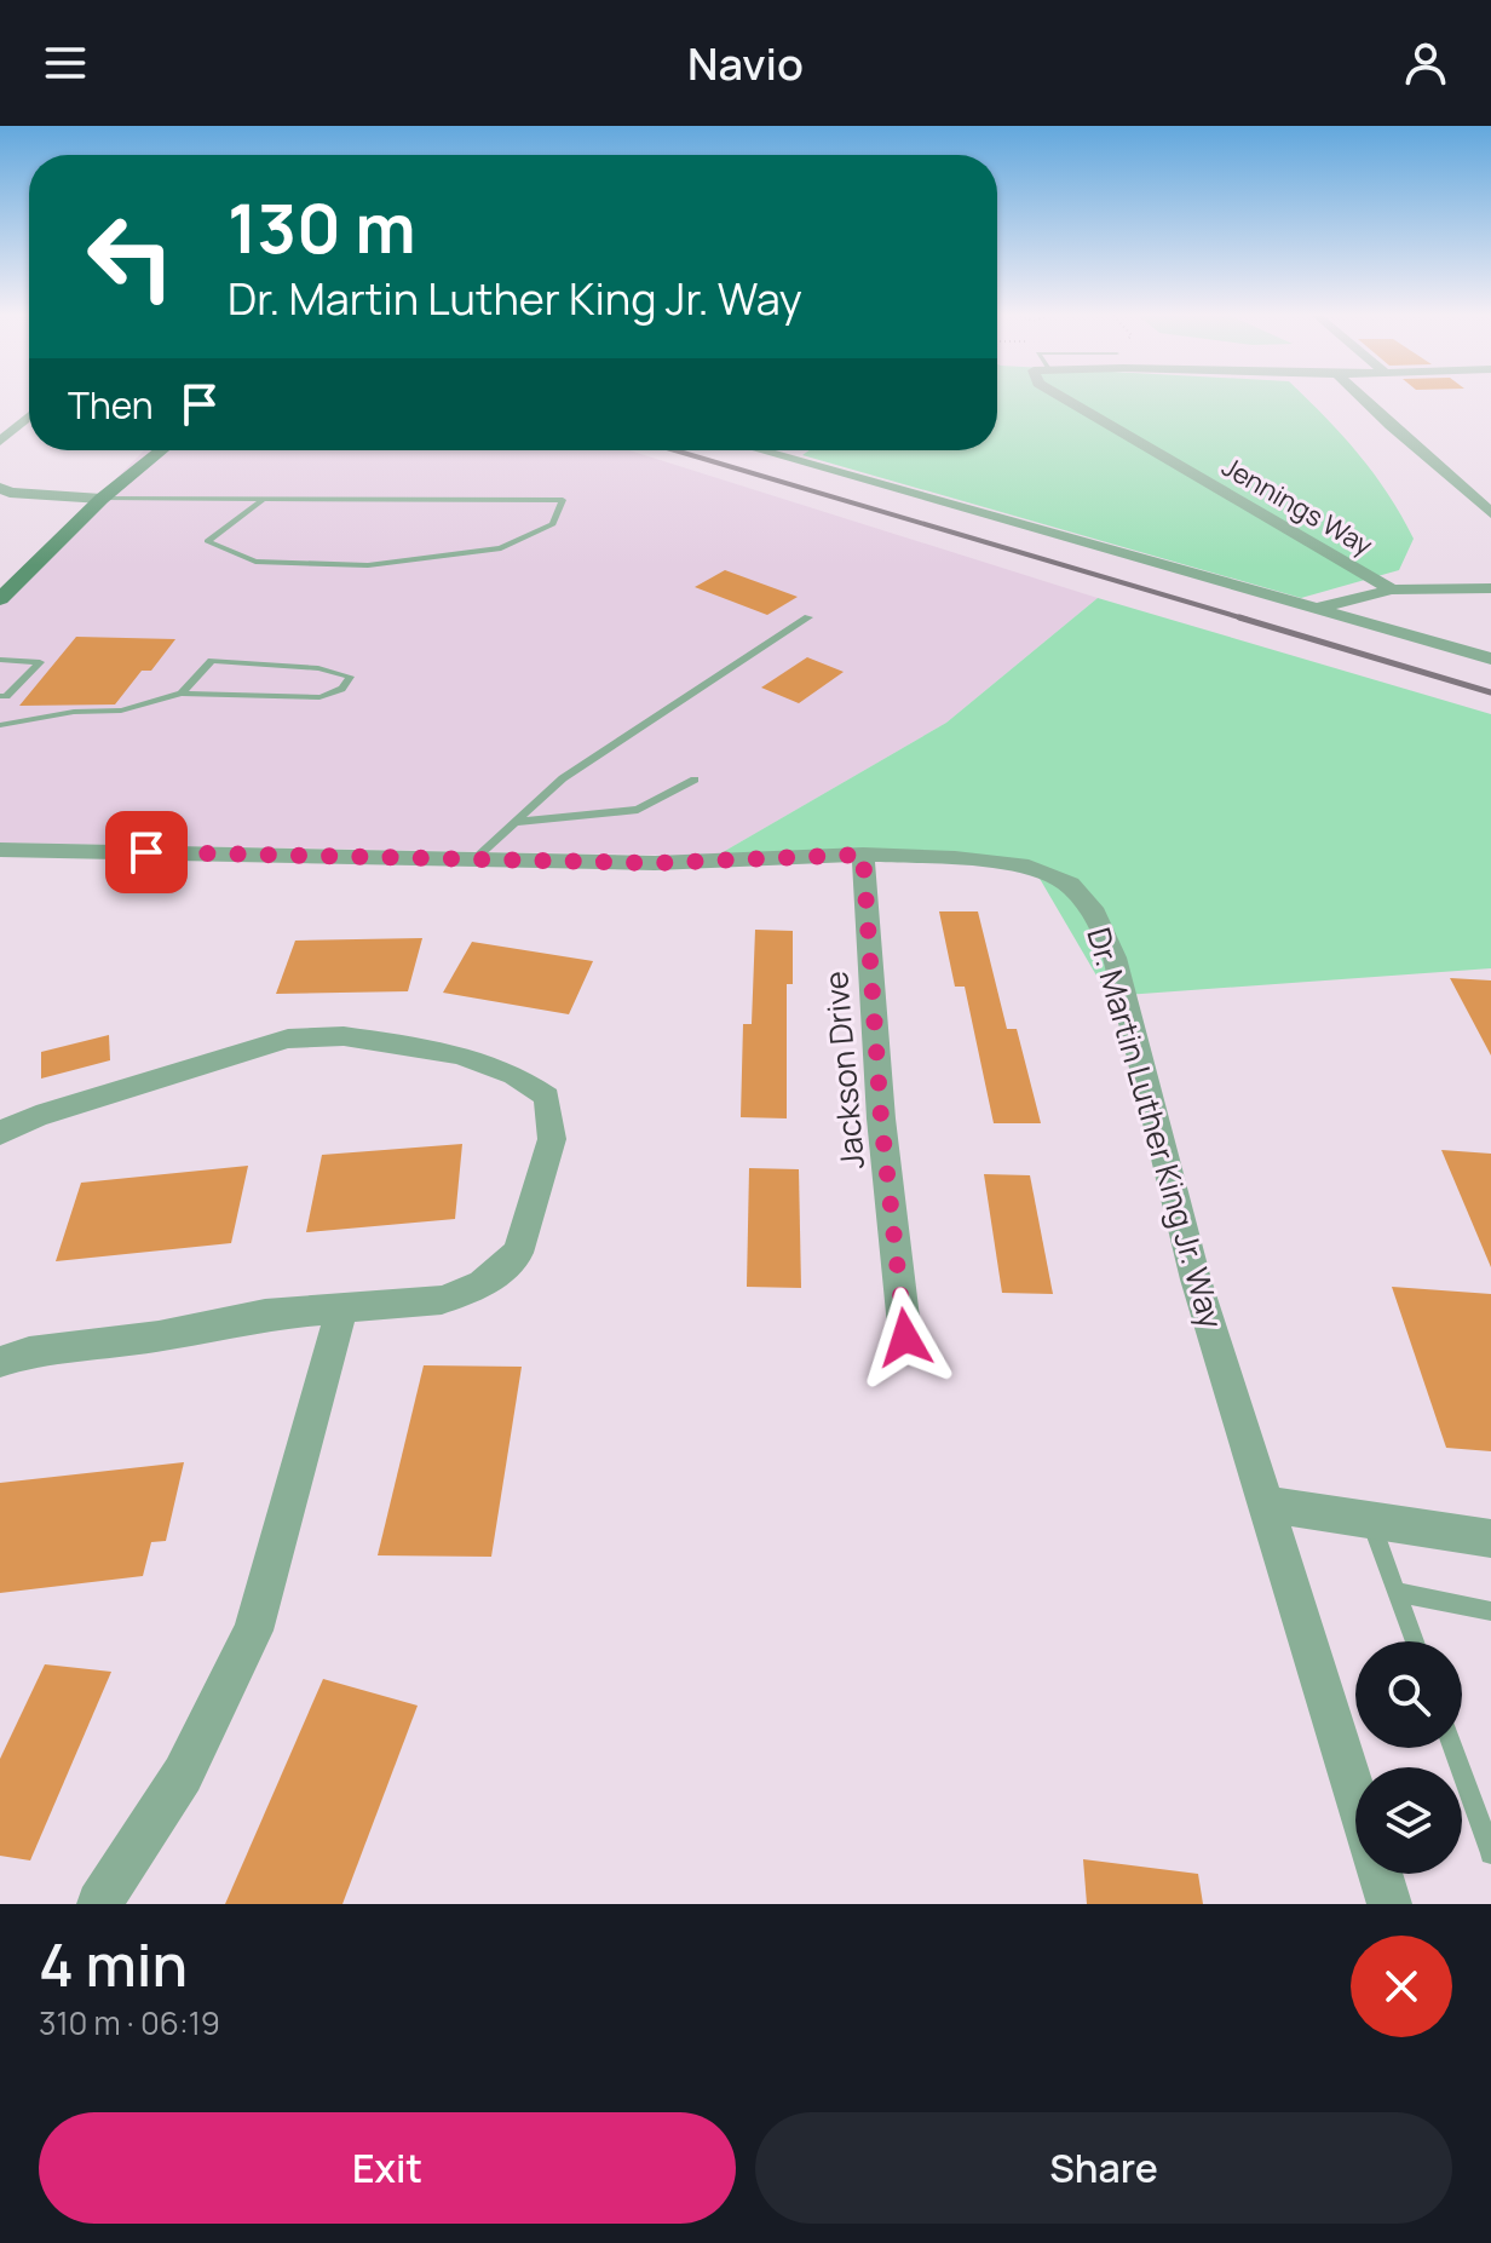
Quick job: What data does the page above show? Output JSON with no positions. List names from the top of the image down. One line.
{"streets":{"street":["Jennings Way","Jackson Drive","Dr. Martin Luther King Jr. Way"]},"crossings":[["Jackson Drive","Dr. Martin Luther King Jr. Way"]],"page":{"header":"Navio","turn":["130 m","Dr. Martin Luther King Jr. Way"],"then":"Then","heading":["4 min","310 m · 06:19"],"buttons":["Exit","Share"]}}
